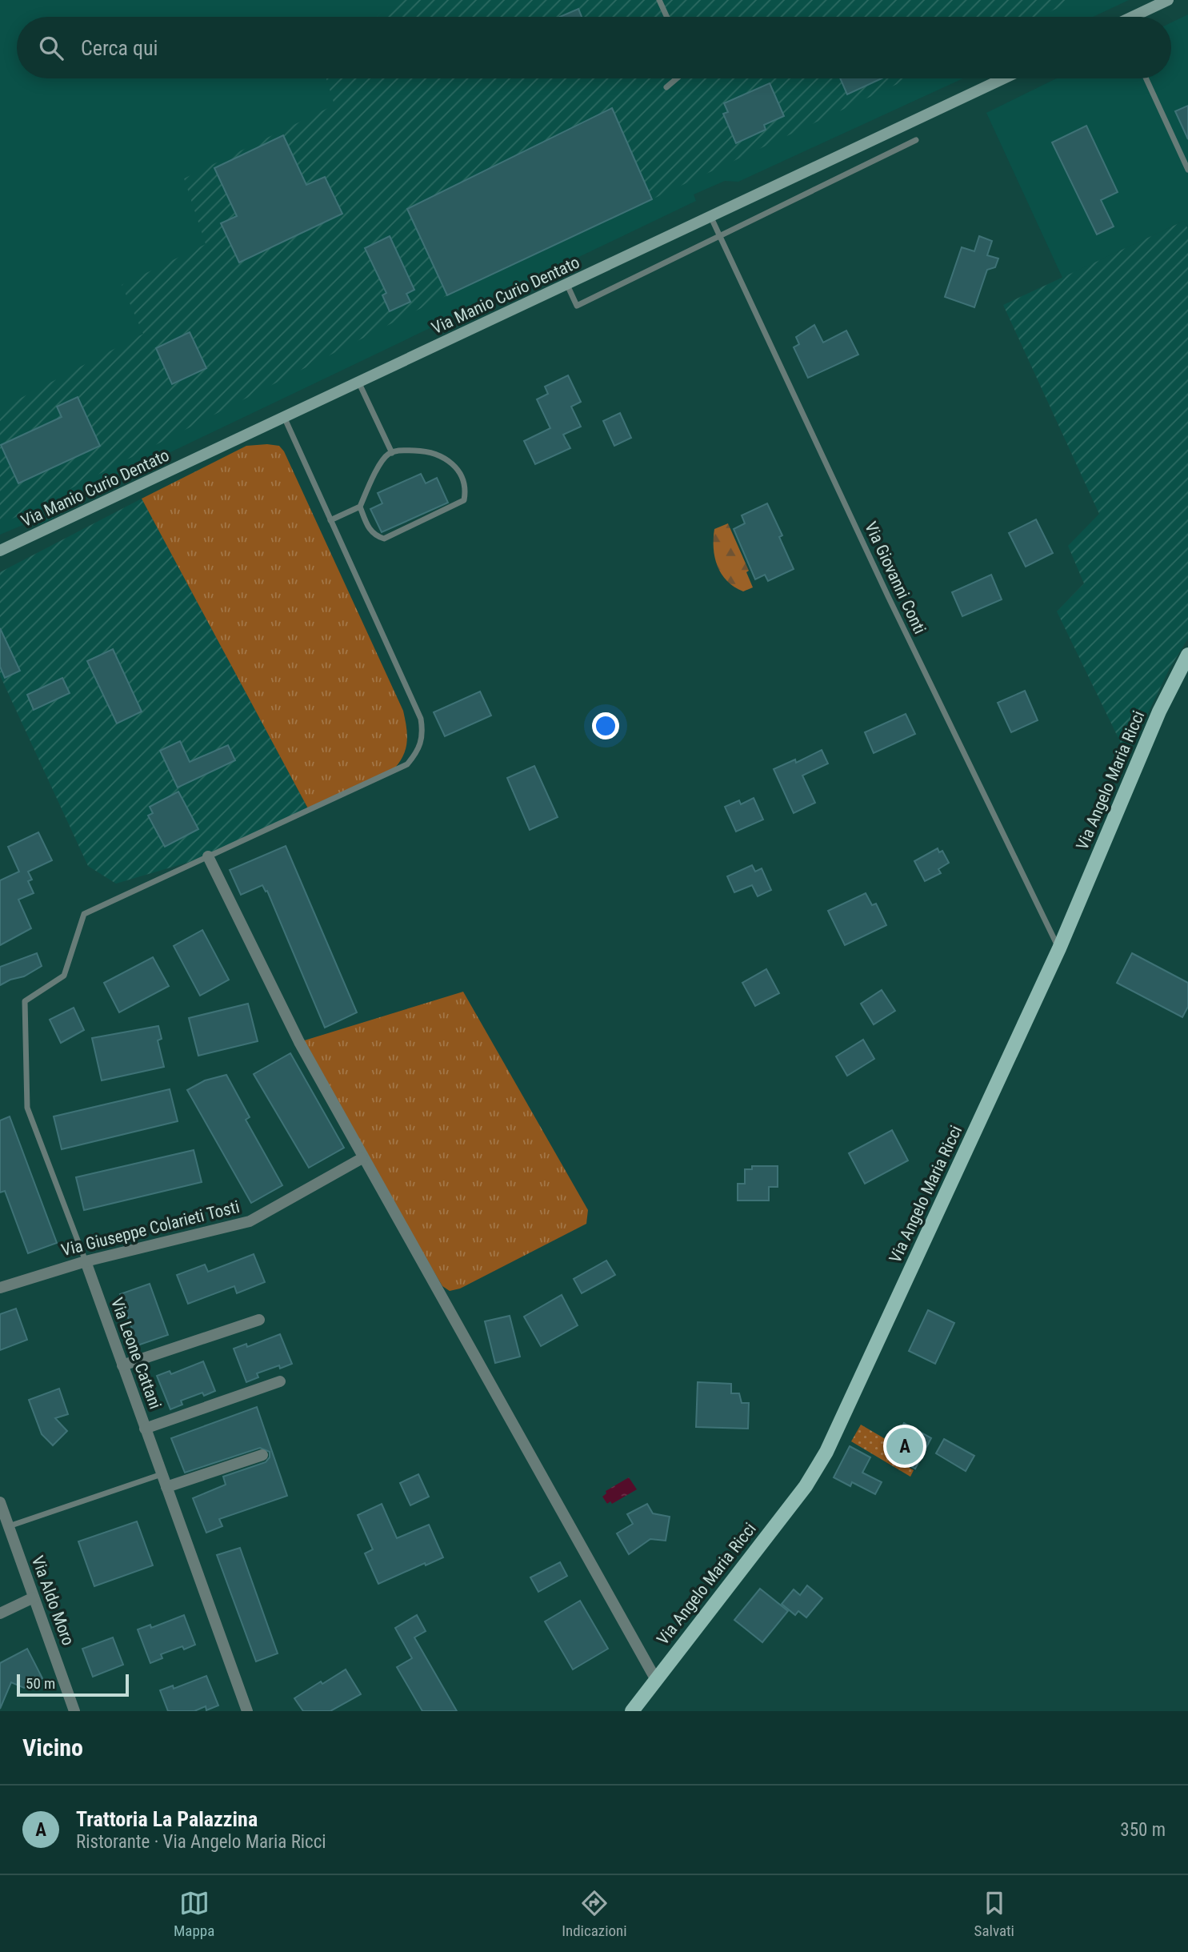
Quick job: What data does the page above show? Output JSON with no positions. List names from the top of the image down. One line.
{"streets":{"main road":["Via Manio Curio Dentato","Via Angelo Maria Ricci"],"street":["Via Giuseppe Colarieti Tosti","Via Leone Cattani","Via Aldo Moro"],"lane":["Via Giovanni Conti"]},"crossings":[["Via Manio Curio Dentato","Via Giovanni Conti"],["Via Giovanni Conti","Via Angelo Maria Ricci"],["Via Giuseppe Colarieti Tosti","Via Leone Cattani"]],"scale_bar":"50 m","page":{"search":"Cerca qui","pins":"A","scale":"50 m","heading":"Vicino","list":[{"mark":"A","name":"Trattoria La Palazzina","note":"Ristorante · Via Angelo Maria Ricci","value":"350 m"}],"nav":["Mappa","Indicazioni","Salvati"]}}
